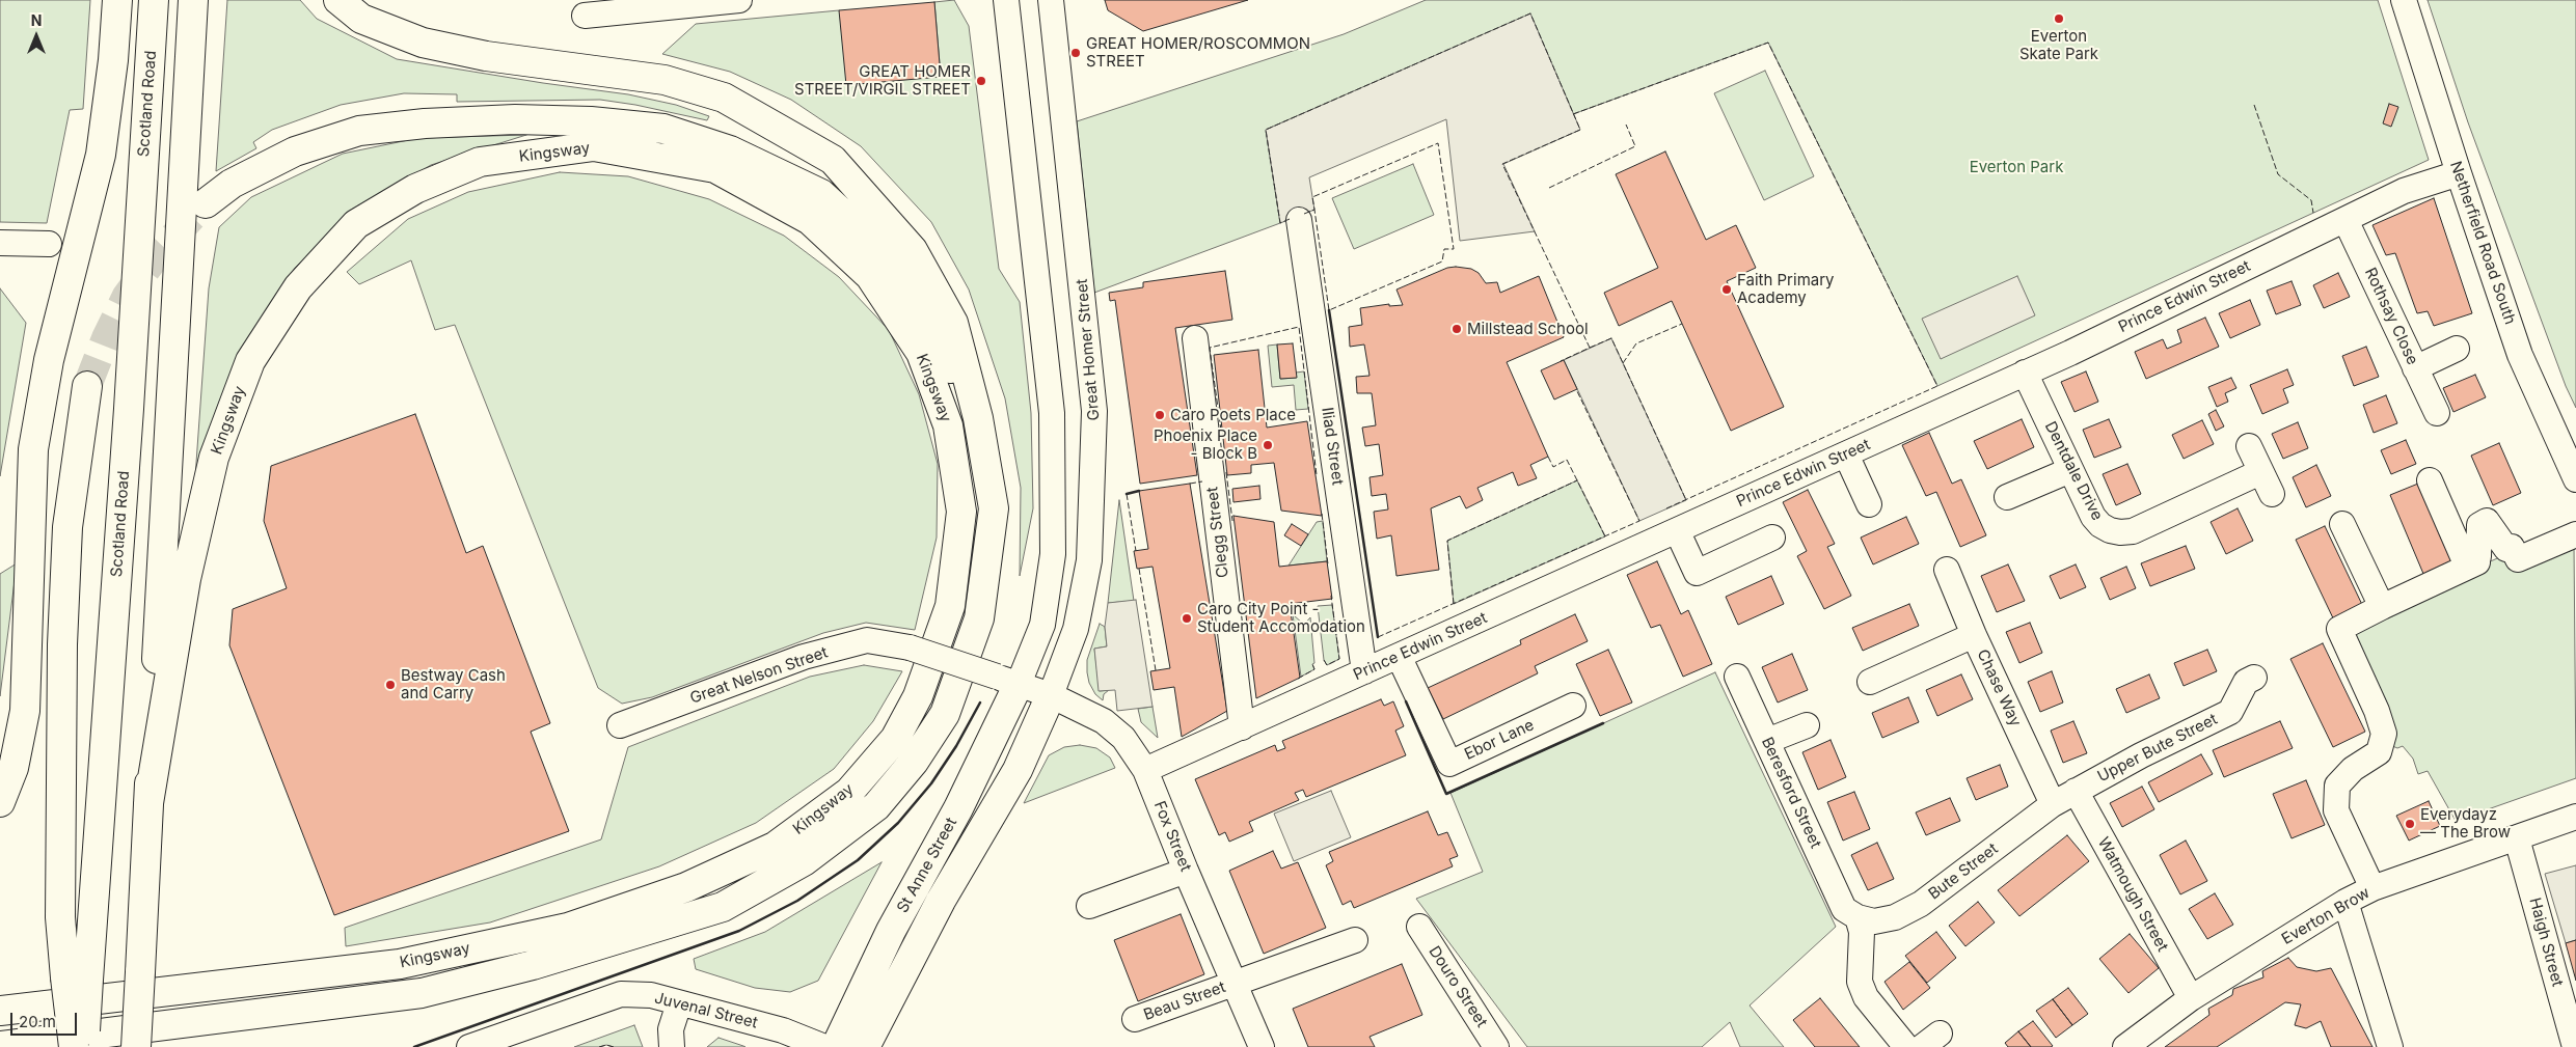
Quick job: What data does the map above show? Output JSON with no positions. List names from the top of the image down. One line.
{"streets":{"main road":["Scotland Road","Kingsway","St Anne Street"],"street":["Netherfield Road South","Prince Edwin Street","Rothsay Close","Great Homer Street","Iliad Street","Dentdale Drive","Clegg Street","Great Nelson Street","Chase Way","Ebor Lane","Upper Bute Street","Beresford Street","Fox Street","Bute Street","Watmough Street","Everton Brow","Haigh Street","Douro Street","Beau Street","Juvenal Street"]},"crossings":[["Netherfield Road South","Prince Edwin Street"],["Prince Edwin Street","Rothsay Close"],["Prince Edwin Street","Iliad Street"],["Prince Edwin Street","Dentdale Drive"],["Prince Edwin Street","Clegg Street"],["Prince Edwin Street","Ebor Lane"],["Prince Edwin Street","Fox Street"],["Great Homer Street","Fox Street"],["Great Homer Street","St Anne Street"],["Great Nelson Street","Fox Street"],["Great Nelson Street","St Anne Street"],["Chase Way","Bute Street"],["Upper Bute Street","Bute Street"],["Upper Bute Street","Watmough Street"],["Beresford Street","Bute Street"],["Fox Street","St Anne Street"],["Fox Street","Beau Street"],["Bute Street","Watmough Street"],["Watmough Street","Everton Brow"],["Everton Brow","Haigh Street"]],"parks":["Everton Park"],"places":["Everton Skate Park","GREAT HOMER/ROSCOMMON STREET","GREAT HOMER STREET/VIRGIL STREET","Faith Primary Academy","Millstead School","Caro Poets Place","Phoenix Place - Block B","Caro City Point - Student Accomodation","Bestway Cash and Carry","Everydayz — The Brow"],"scale_bar":"20 m","north":"top"}
